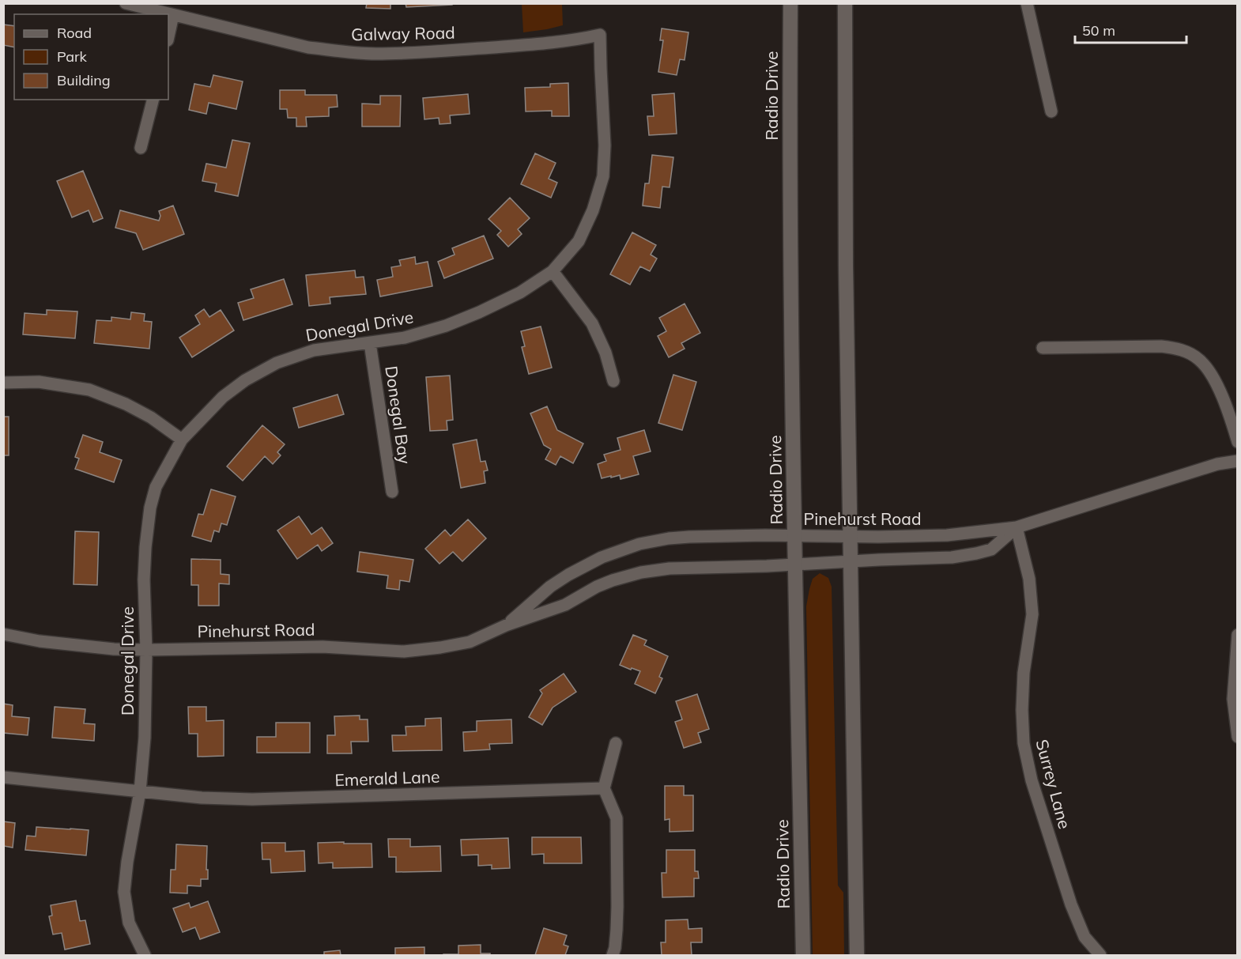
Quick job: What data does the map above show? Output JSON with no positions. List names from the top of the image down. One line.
{"streets":{"main road":["Radio Drive"],"street":["Galway Road","Donegal Drive","Donegal Bay","Pinehurst Road","Emerald Lane","Surrey Lane"]},"crossings":[["Galway Road","Donegal Drive"],["Radio Drive","Pinehurst Road"],["Donegal Drive","Donegal Bay"],["Donegal Drive","Pinehurst Road"],["Donegal Drive","Emerald Lane"],["Pinehurst Road","Surrey Lane"]],"legend":["Road","Park","Building"],"scale_bar":"50 m"}
